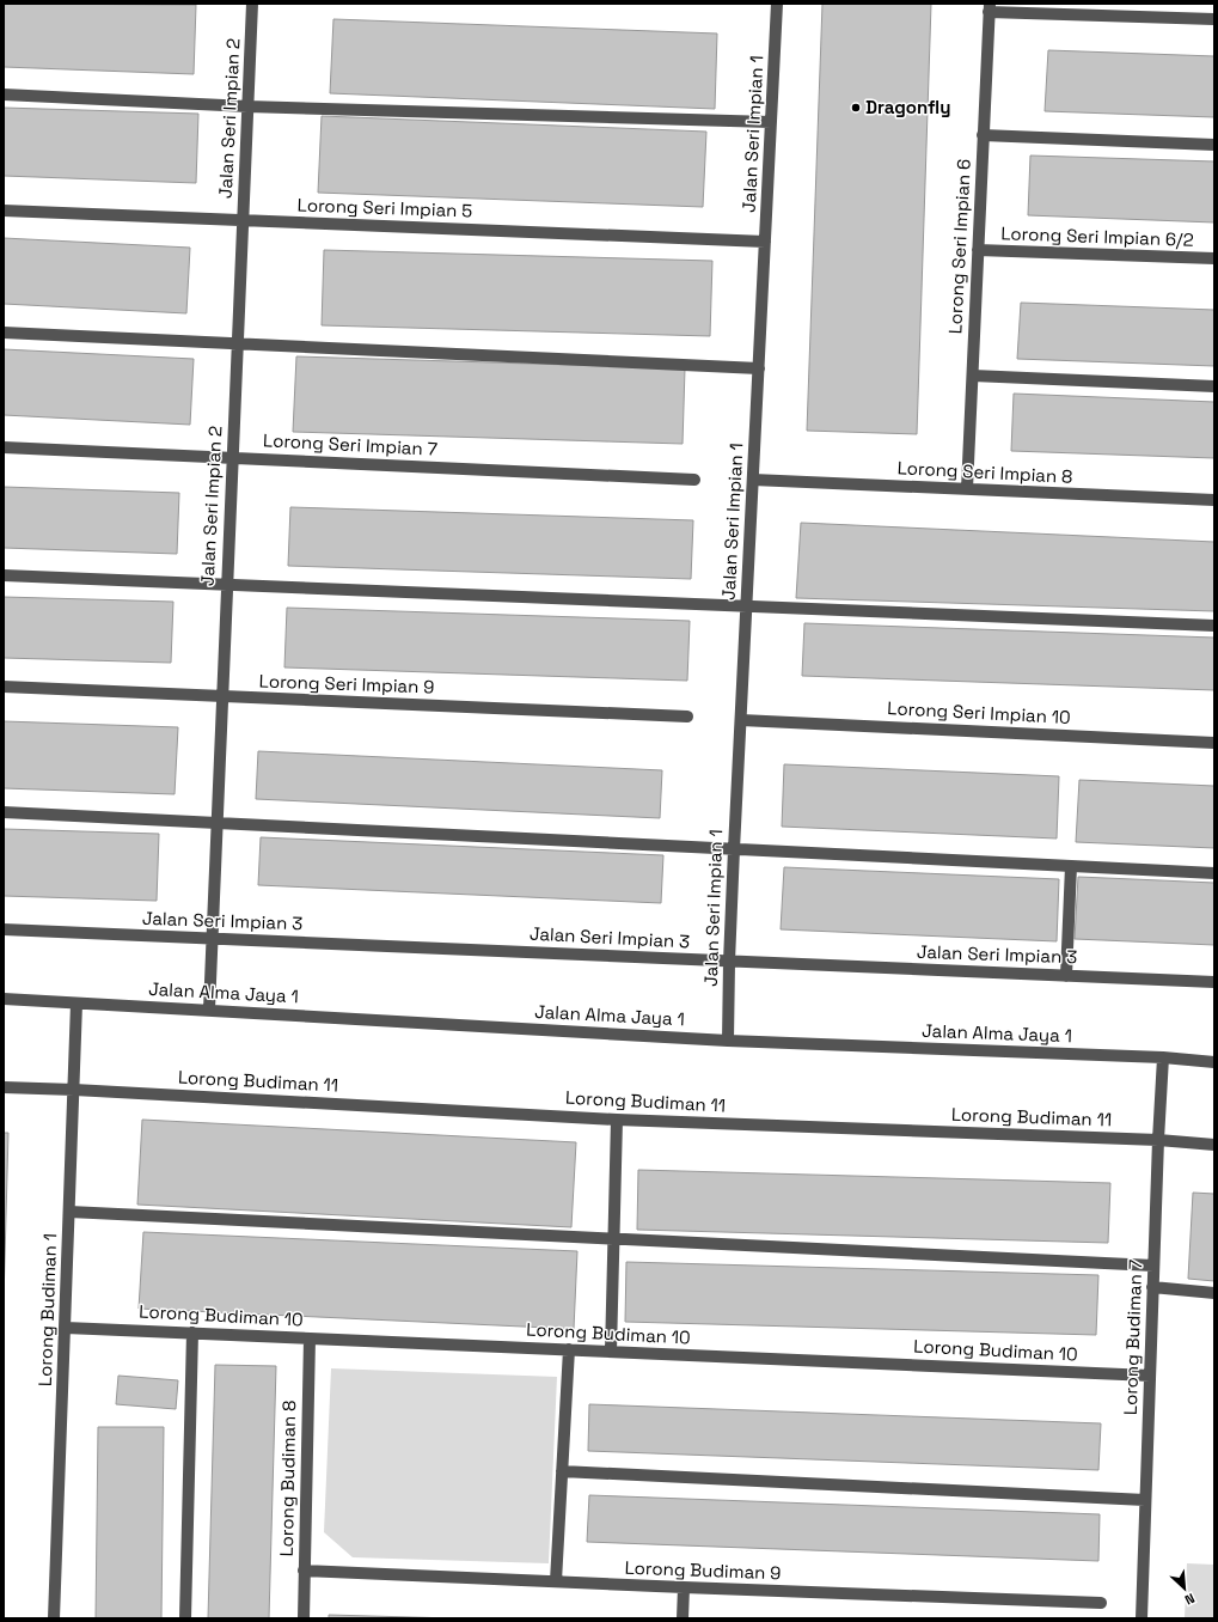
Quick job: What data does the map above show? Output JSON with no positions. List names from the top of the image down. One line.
{"streets":{"street":["Jalan Seri Impian 2","Jalan Seri Impian 1","Lorong Seri Impian 5","Lorong Seri Impian 6/2","Lorong Seri Impian 6","Lorong Seri Impian 7","Lorong Seri Impian 8","Lorong Seri Impian 9","Lorong Seri Impian 10","Jalan Seri Impian 3","Jalan Alma Jaya 1","Lorong Budiman 11","Lorong Budiman 1","Lorong Budiman 10","Lorong Budiman 7","Lorong Budiman 8","Lorong Budiman 9"]},"crossings":[["Jalan Seri Impian 2","Lorong Seri Impian 5"],["Jalan Seri Impian 2","Lorong Seri Impian 7"],["Jalan Seri Impian 2","Lorong Seri Impian 9"],["Jalan Seri Impian 2","Jalan Seri Impian 3"],["Jalan Seri Impian 2","Jalan Alma Jaya 1"],["Jalan Seri Impian 1","Lorong Seri Impian 5"],["Jalan Seri Impian 1","Lorong Seri Impian 8"],["Jalan Seri Impian 1","Lorong Seri Impian 10"],["Jalan Seri Impian 1","Jalan Seri Impian 3"],["Jalan Seri Impian 1","Jalan Alma Jaya 1"],["Lorong Seri Impian 6/2","Lorong Seri Impian 6"],["Lorong Seri Impian 6","Lorong Seri Impian 8"],["Jalan Alma Jaya 1","Lorong Budiman 1"],["Jalan Alma Jaya 1","Lorong Budiman 7"],["Lorong Budiman 11","Lorong Budiman 1"],["Lorong Budiman 11","Lorong Budiman 7"],["Lorong Budiman 1","Lorong Budiman 10"],["Lorong Budiman 10","Lorong Budiman 7"],["Lorong Budiman 10","Lorong Budiman 8"],["Lorong Budiman 8","Lorong Budiman 9"]],"places":["Dragonfly"],"north":"bottom right"}
